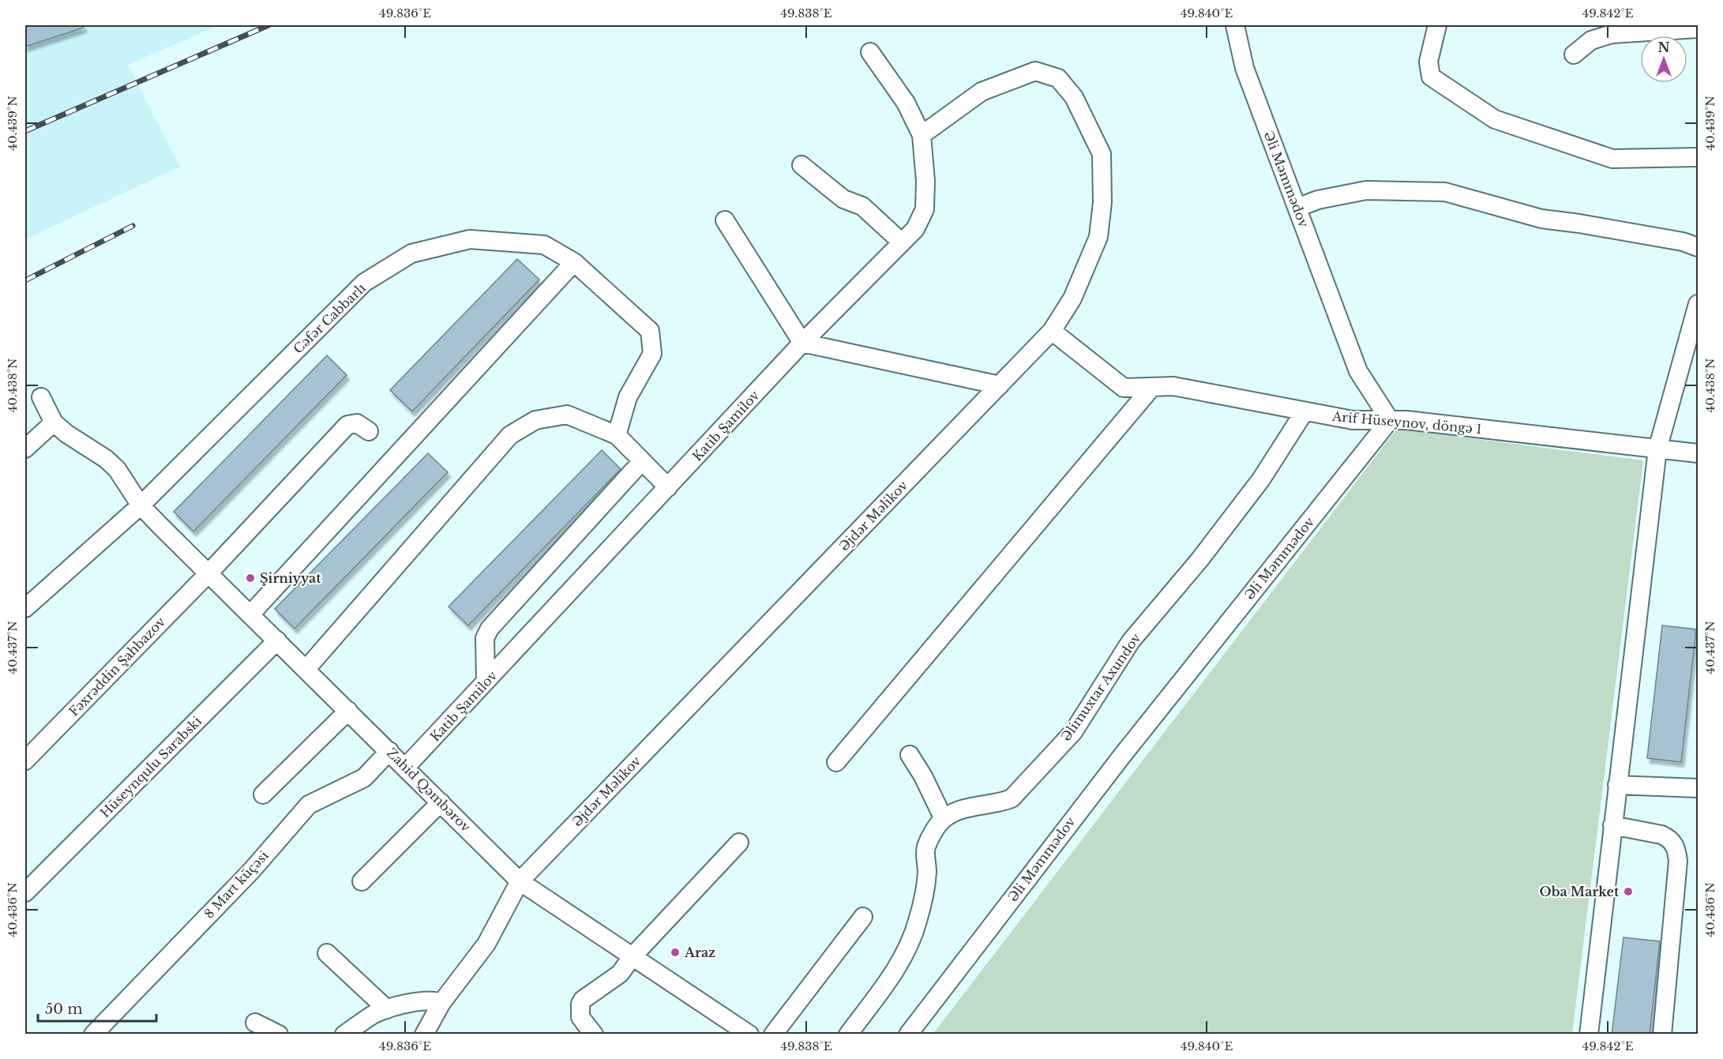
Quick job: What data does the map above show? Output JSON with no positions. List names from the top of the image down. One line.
{"streets":{"street":["Əli Məmmədov","Cəfər Cabbarlı","Arif Hüseynov, döngə 1","Katib Şamilov","Əjdər Məlikov","Fəxrəddin Şahbazov","Əlimuxtar Axundov","Hüseynqulu Sarabski","Zahid Qəmbərov","8 Mart küçəsi"]},"crossings":[["Əli Məmmədov","Arif Hüseynov, döngə 1"],["Cəfər Cabbarlı","Zahid Qəmbərov"],["Arif Hüseynov, döngə 1","Əjdər Məlikov"],["Arif Hüseynov, döngə 1","Əlimuxtar Axundov"],["Katib Şamilov","Əjdər Məlikov"],["Katib Şamilov","Zahid Qəmbərov"],["Əjdər Məlikov","Zahid Qəmbərov"],["Fəxrəddin Şahbazov","Zahid Qəmbərov"],["Hüseynqulu Sarabski","Zahid Qəmbərov"],["Zahid Qəmbərov","8 Mart küçəsi"]],"places":["Şirniyyat","Oba Market","Araz"],"scale_bar":"50 m","north":"top","coordinates":["49.836°E","49.838°E","49.840°E","49.842°E","40.439°N","40.438°N","40.437°N","40.436°N"]}
